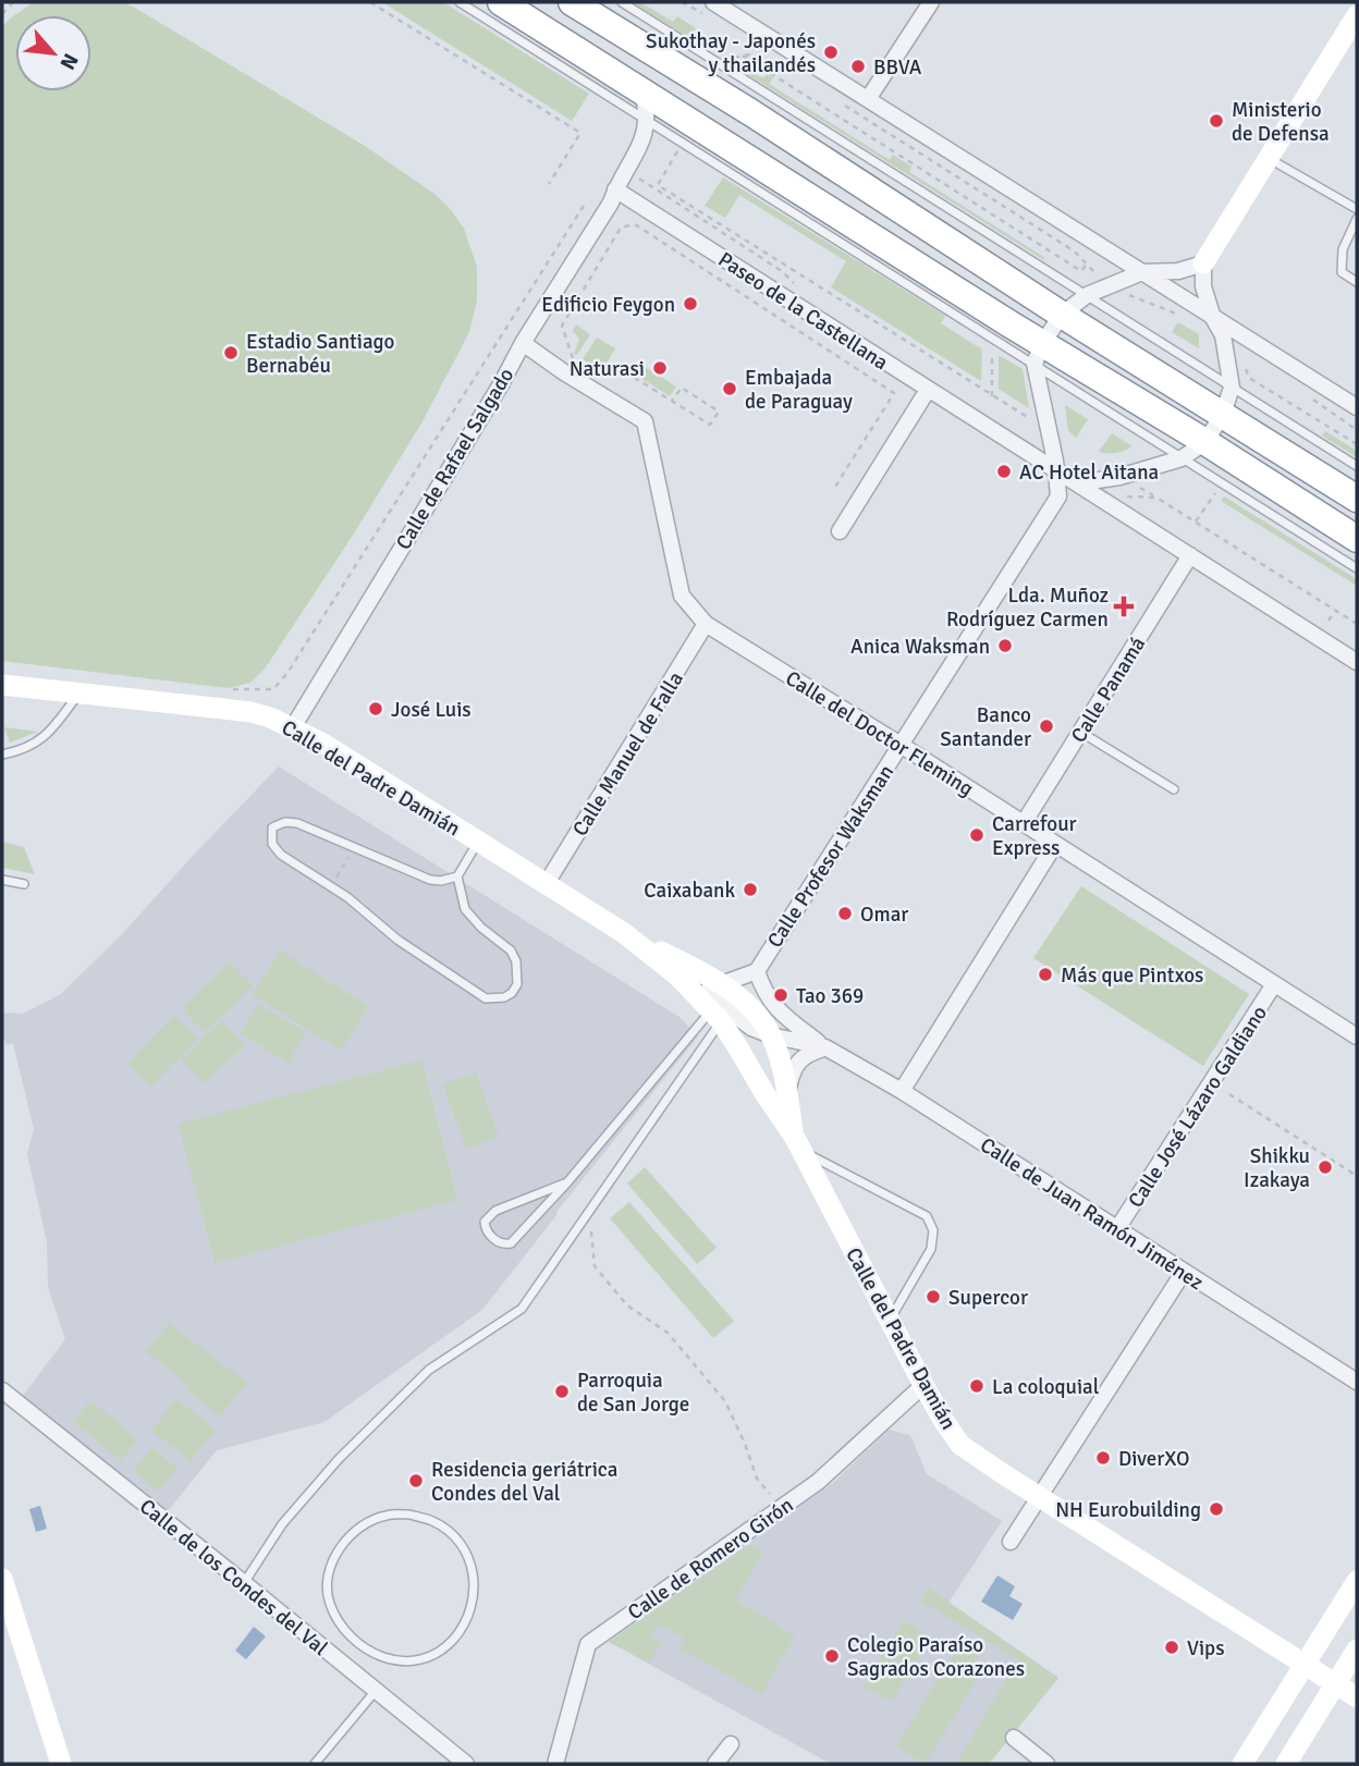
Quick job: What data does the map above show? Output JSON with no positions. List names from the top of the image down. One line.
{"streets":{"street":["Paseo de la Castellana","Calle de Rafael Salgado","Calle Panamá","Calle del Doctor Fleming","Calle Manuel de Falla","Calle del Padre Damián","Calle Profesor Waksman","Calle José Lázaro Galdiano","Calle de Juan Ramón Jiménez","Calle de Romero Girón","Calle de los Condes del Val"]},"crossings":[["Paseo de la Castellana","Calle de Rafael Salgado"],["Paseo de la Castellana","Calle Panamá"],["Paseo de la Castellana","Calle Profesor Waksman"],["Calle de Rafael Salgado","Calle del Doctor Fleming"],["Calle de Rafael Salgado","Calle del Padre Damián"],["Calle Panamá","Calle del Doctor Fleming"],["Calle del Doctor Fleming","Calle Manuel de Falla"],["Calle del Doctor Fleming","Calle Profesor Waksman"],["Calle del Doctor Fleming","Calle José Lázaro Galdiano"],["Calle Manuel de Falla","Calle del Padre Damián"],["Calle del Padre Damián","Calle Profesor Waksman"],["Calle del Padre Damián","Calle de Juan Ramón Jiménez"],["Calle del Padre Damián","Calle de Romero Girón"],["Calle José Lázaro Galdiano","Calle de Juan Ramón Jiménez"]],"places":{"other":["Sukothay - Japonés y thailandés","BBVA","Ministerio de Defensa","Edificio Feygon","Estadio Santiago Bernabéu","Naturasi","Embajada de Paraguay","AC Hotel Aitana","Anica Waksman","José Luis","Banco Santander","Carrefour Express","Caixabank","Omar","Más que Pintxos","Tao 369","Shikku Izakaya","Supercor","La coloquial","Parroquia de San Jorge","DiverXO","Residencia geriátrica Condes del Val","NH Eurobuilding","Vips","Colegio Paraíso Sagrados Corazones"],"health":["Lda. Muñoz Rodríguez Carmen"]},"north":"bottom right"}
